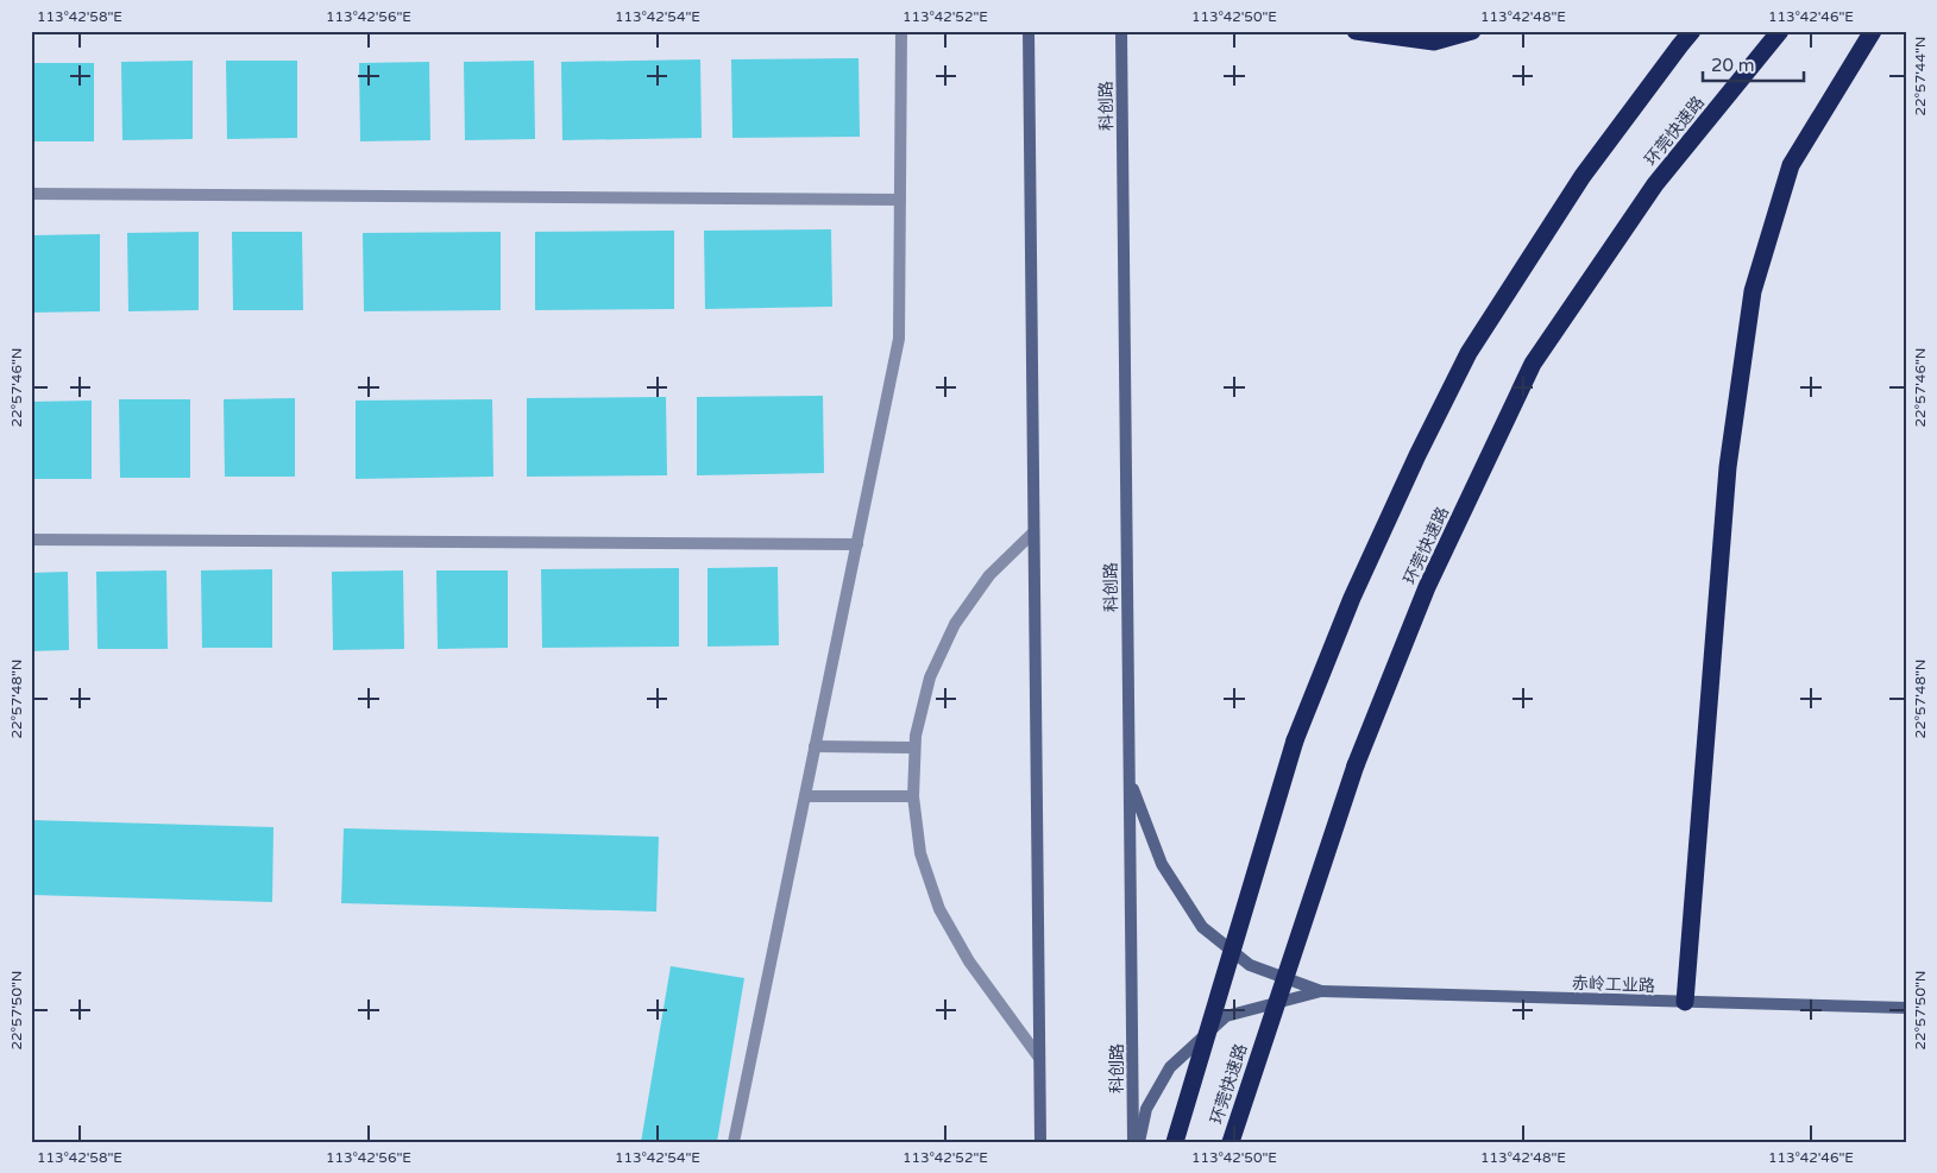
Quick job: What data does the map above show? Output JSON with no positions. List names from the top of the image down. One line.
{"streets":{"highway":["环莞快速路"],"main road":["科创路","赤岭工业路"]},"scale_bar":"20 m","coordinates":["113°42'58\"E","113°42'56\"E","113°42'54\"E","113°42'52\"E","113°42'50\"E","113°42'48\"E","113°42'46\"E","22°57'44\"N","22°57'46\"N","22°57'48\"N","22°57'50\"N"]}
